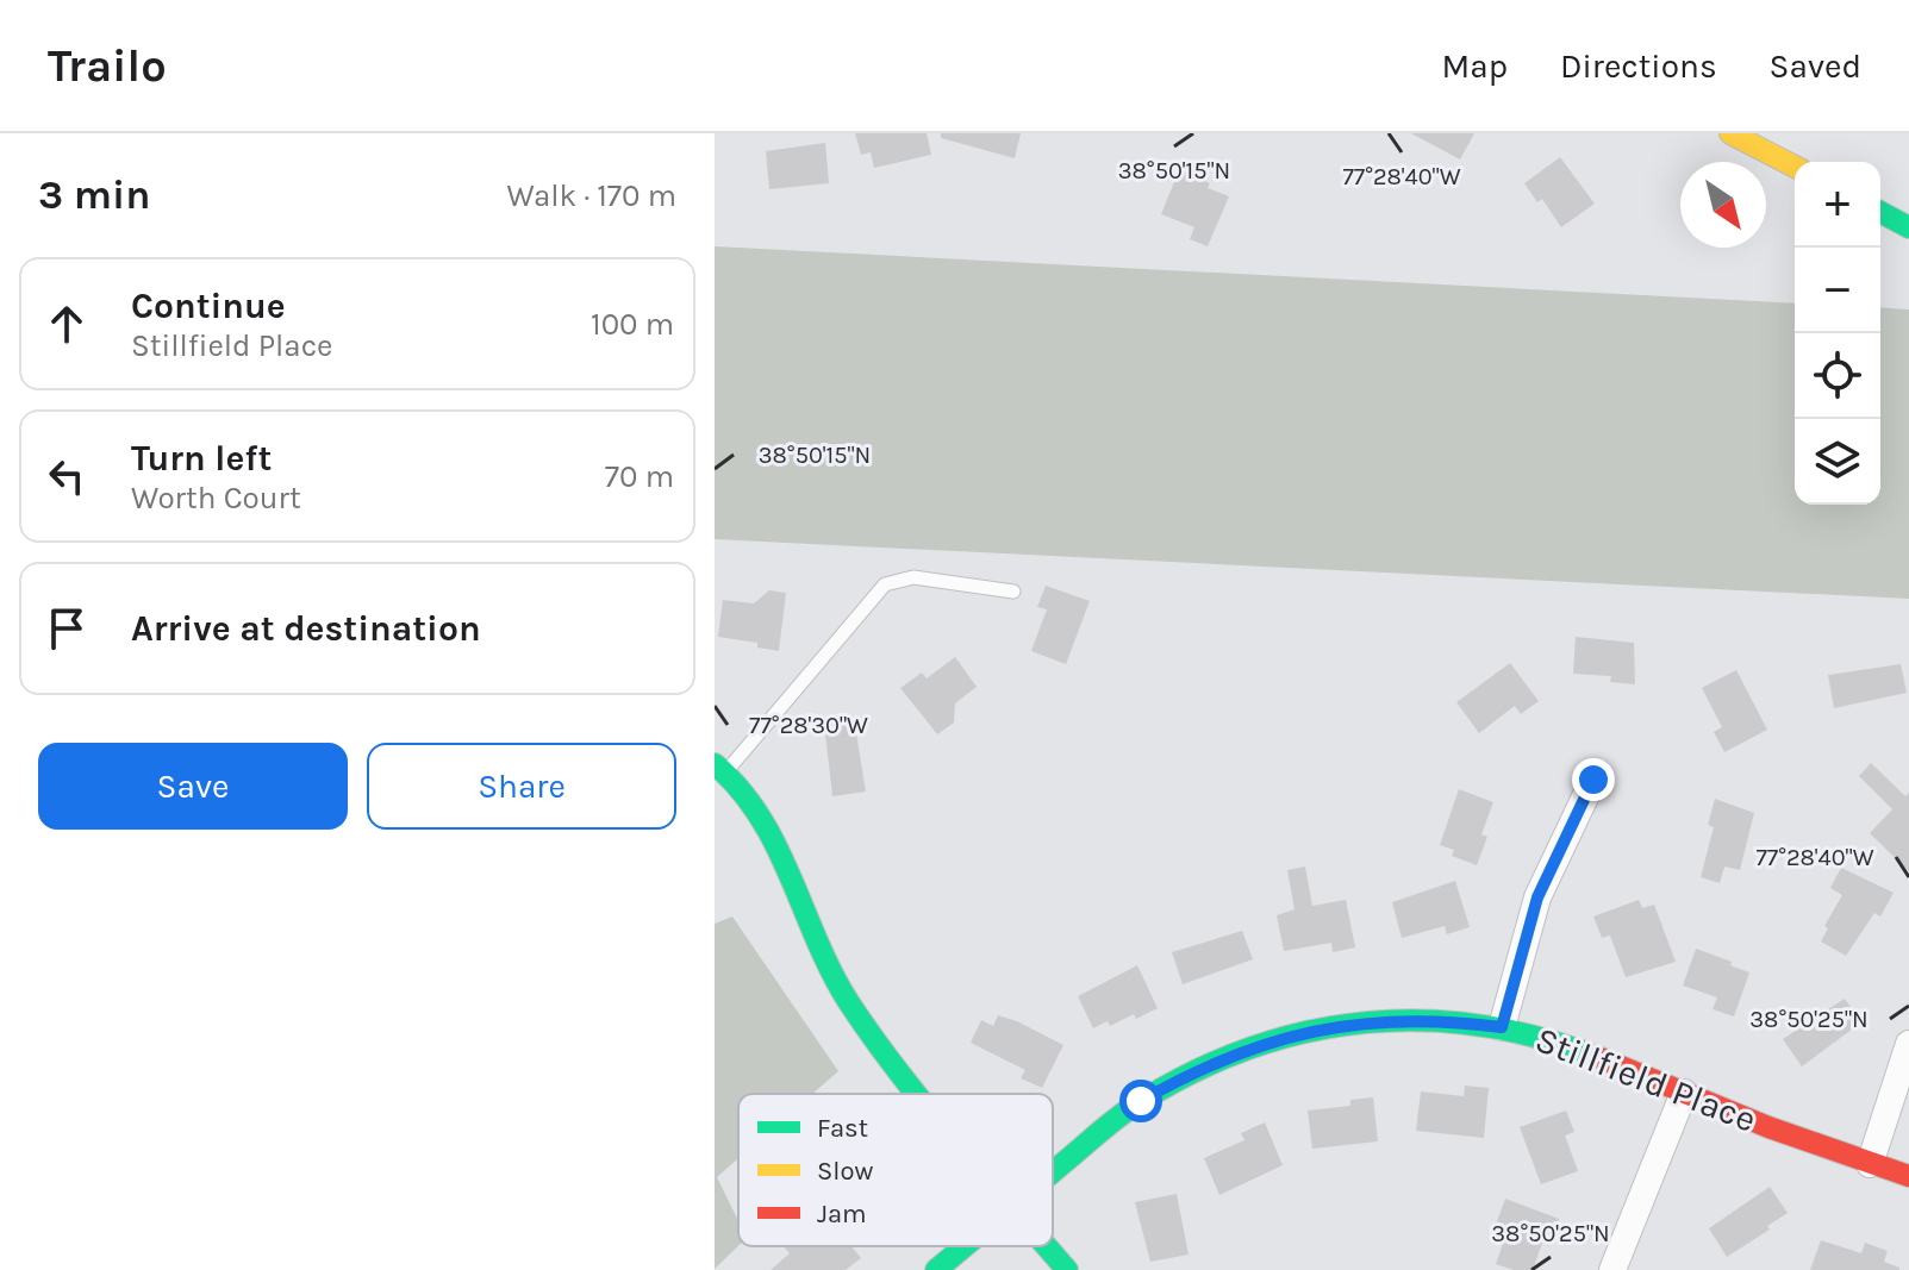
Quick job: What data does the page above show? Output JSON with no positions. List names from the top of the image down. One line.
{"streets":{"street":["Stillfield Place"]},"legend":["Fast","Slow","Jam"],"north":"bottom right","page":{"header":"Trailo","nav":["Map","Directions","Saved"],"heading":["3 min","Walk · 170 m"],"map_buttons":["+","−"],"list":[["Continue","Stillfield Place","100 m"],["Turn left","Worth Court","70 m"],"Arrive at destination"],"buttons":["Save","Share"]},"coordinates":["38°50'15\"N","77°28'40\"W","77°28'30\"W","38°50'25\"N"]}
